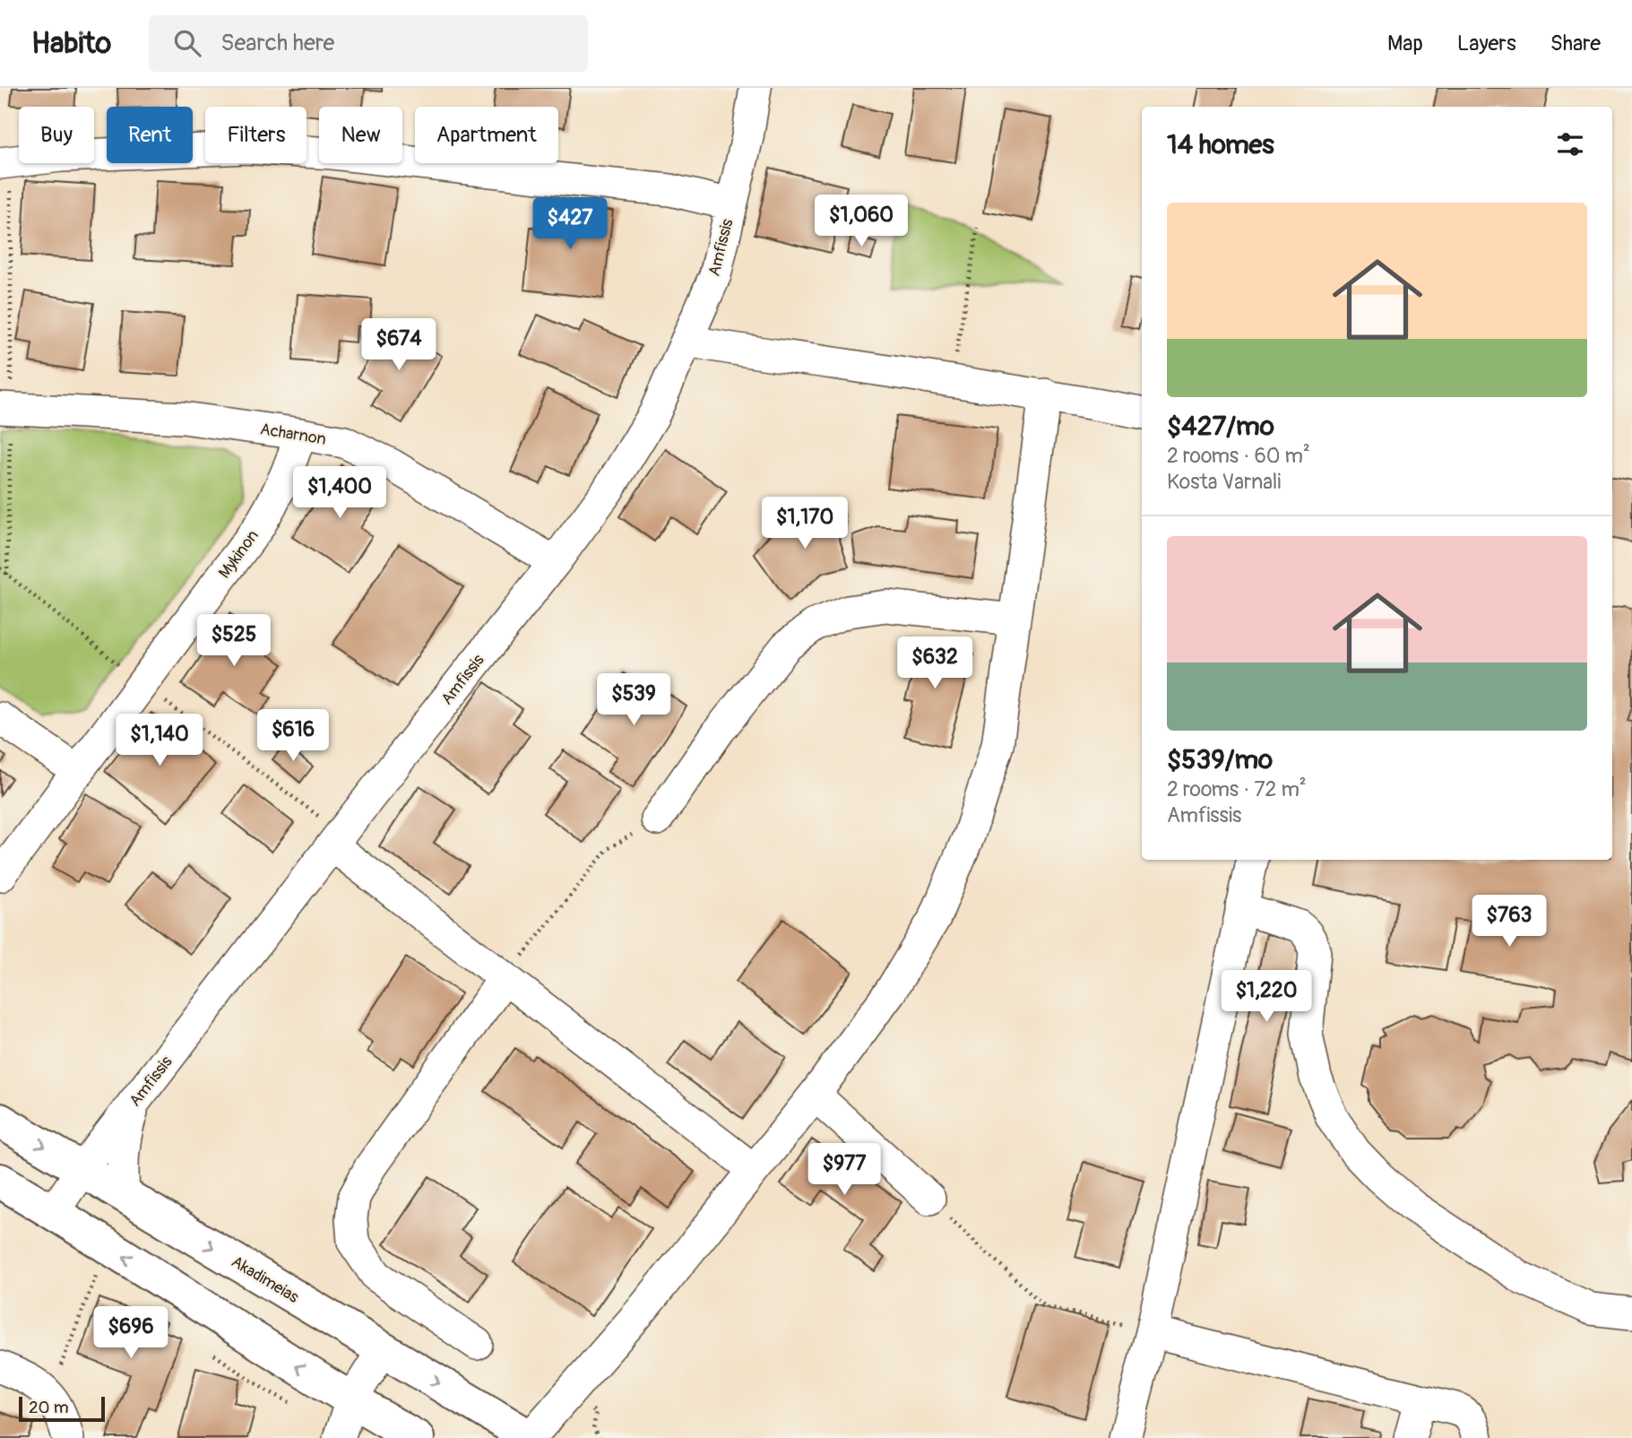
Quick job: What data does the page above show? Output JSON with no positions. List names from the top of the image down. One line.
{"streets":{"main road":["Akadimeias"],"street":["Amfissis","Acharnon","Mykinon"]},"crossings":[["Amfissis","Acharnon"],["Amfissis","Akadimeias"],["Acharnon","Mykinon"]],"scale_bar":"20 m","page":{"header":"Habito","search":"Search here","nav":["Map","Layers","Share"],"chip":["Buy","Rent","Filters","New","Apartment"],"heading":"14 homes","list":[{"name":"$427/mo","note":"2 rooms · 60 m² · Kosta Varnali"},{"name":"$539/mo","note":"2 rooms · 72 m² · Amfissis"}],"price":["$1,060","$427","$674","$1,400","$1,170","$525","$632","$539","$616","$1,140","$763","$1,220","$977","$696"],"scale":"20 m"}}
